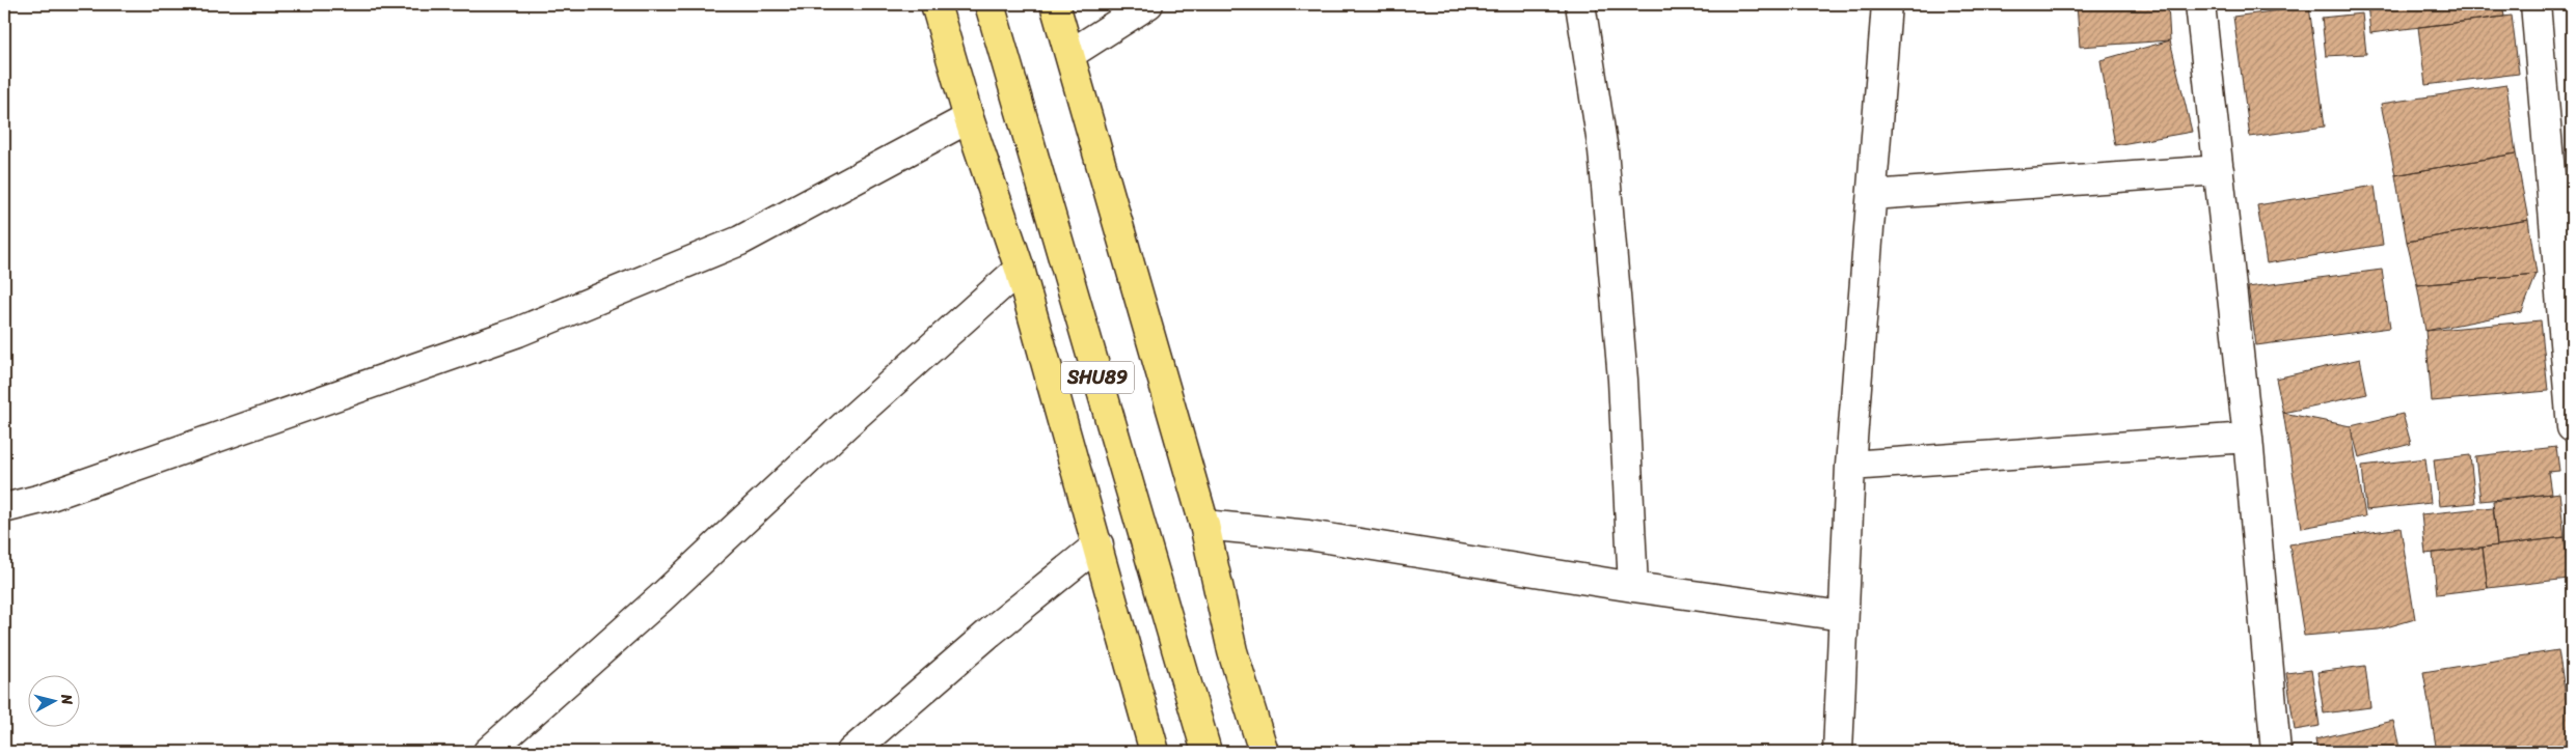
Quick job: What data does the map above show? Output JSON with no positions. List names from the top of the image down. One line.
{"streets":{"main road":["SHU89"]},"north":"right"}
